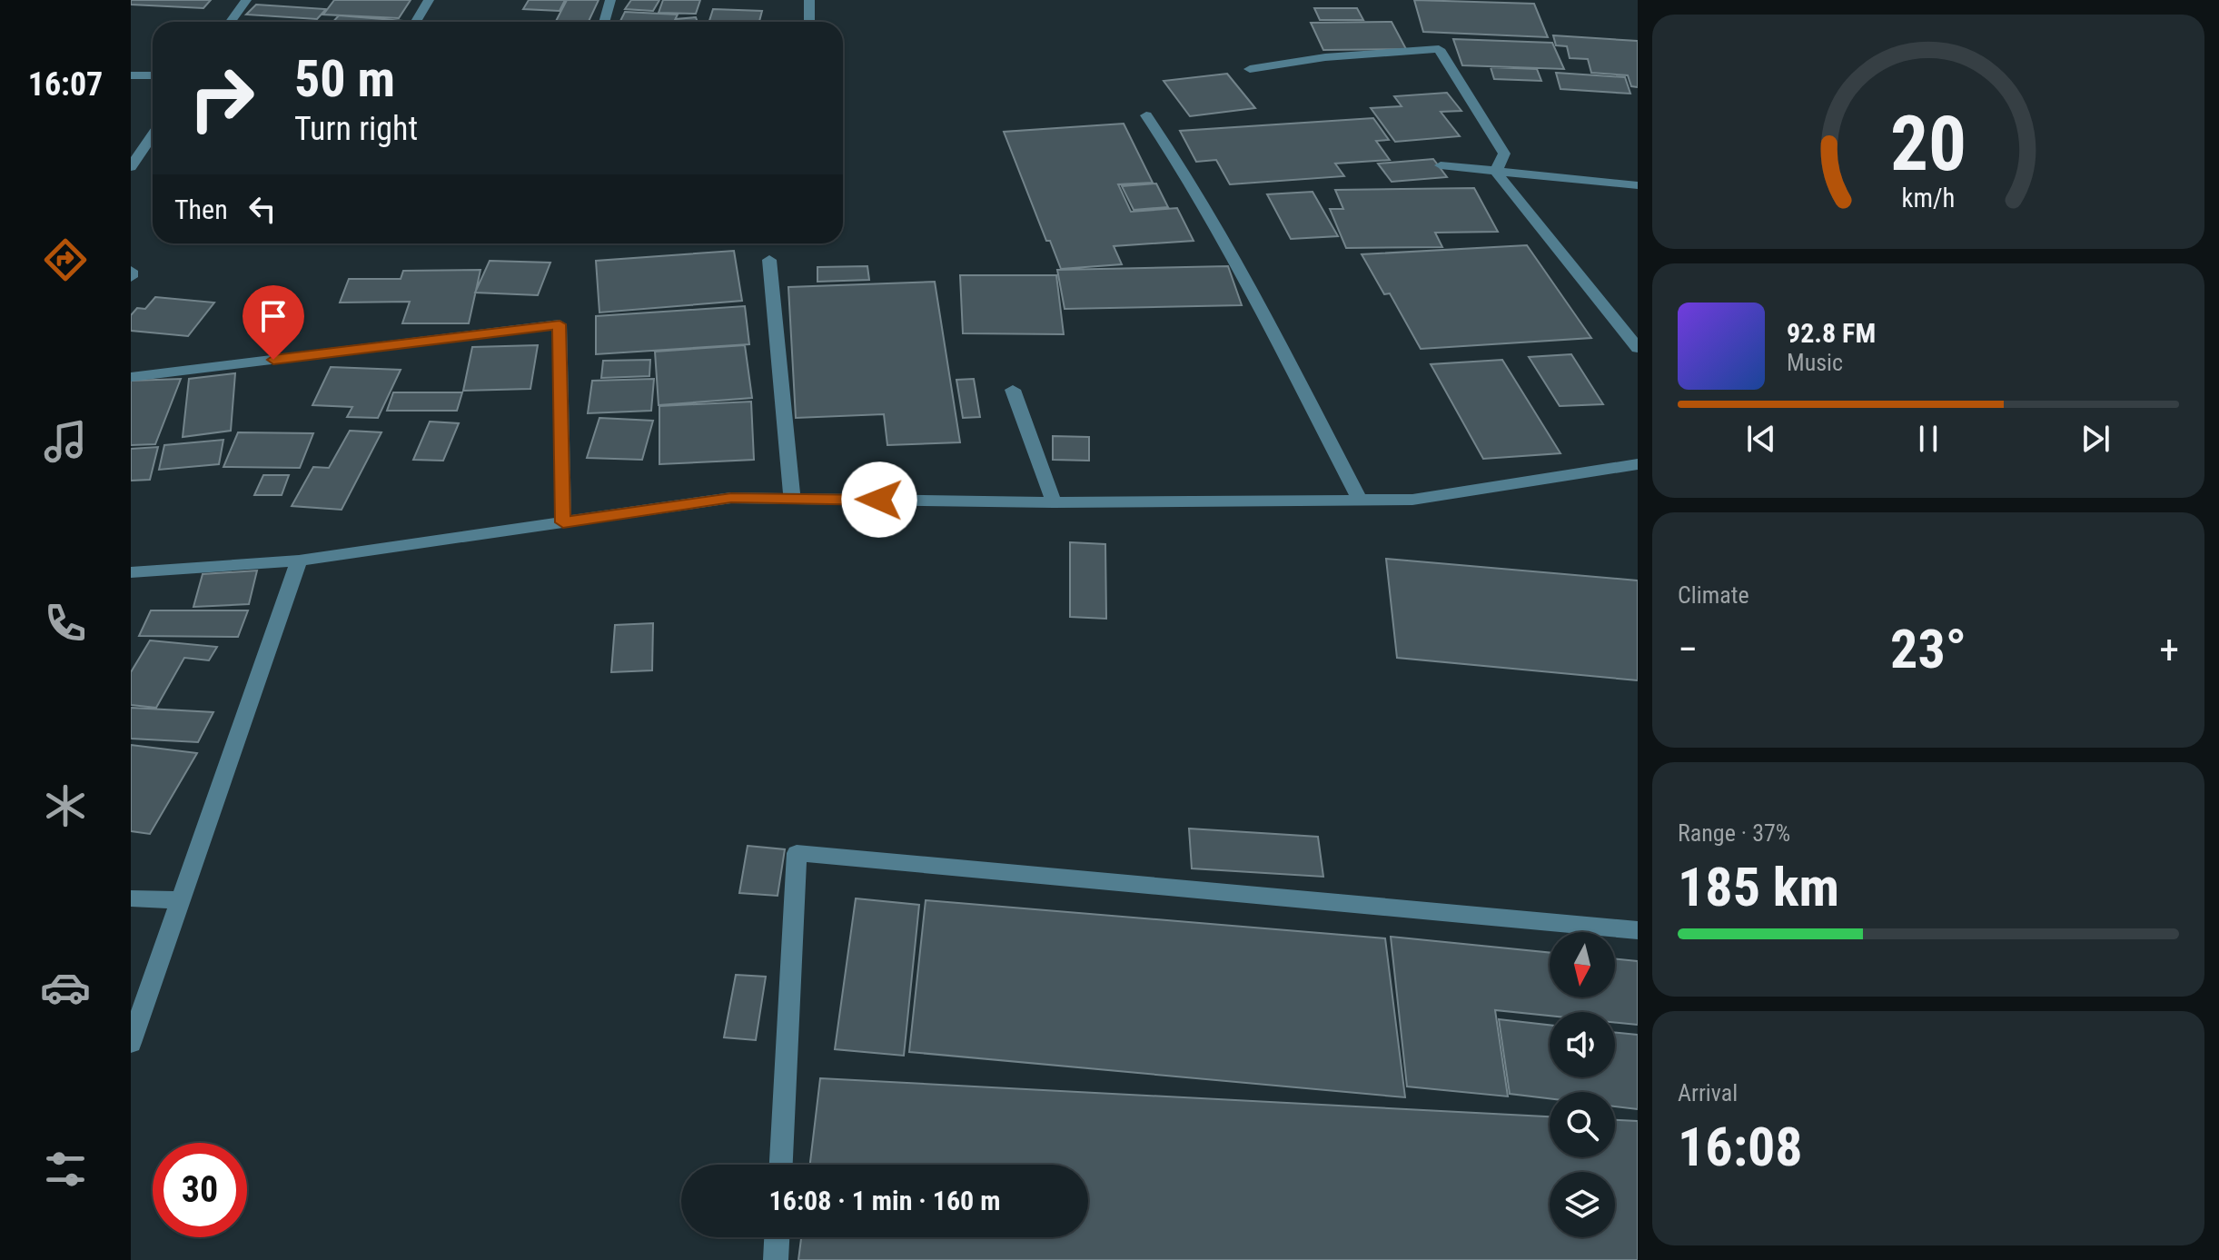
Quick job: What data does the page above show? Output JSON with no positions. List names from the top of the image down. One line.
{"north":"bottom","page":{"tabs":"16:07","turn":["50 m","Turn right"],"then":"Then","song":["92.8 FM","Music"],"tile":["Climate",["Range · 37%","185 km"],["Arrival","16:08"]],"heat":["−","23°","+"],"limit":"30","trip":"16:08 · 1 min · 160 m","gauge":["20","km/h"]}}
